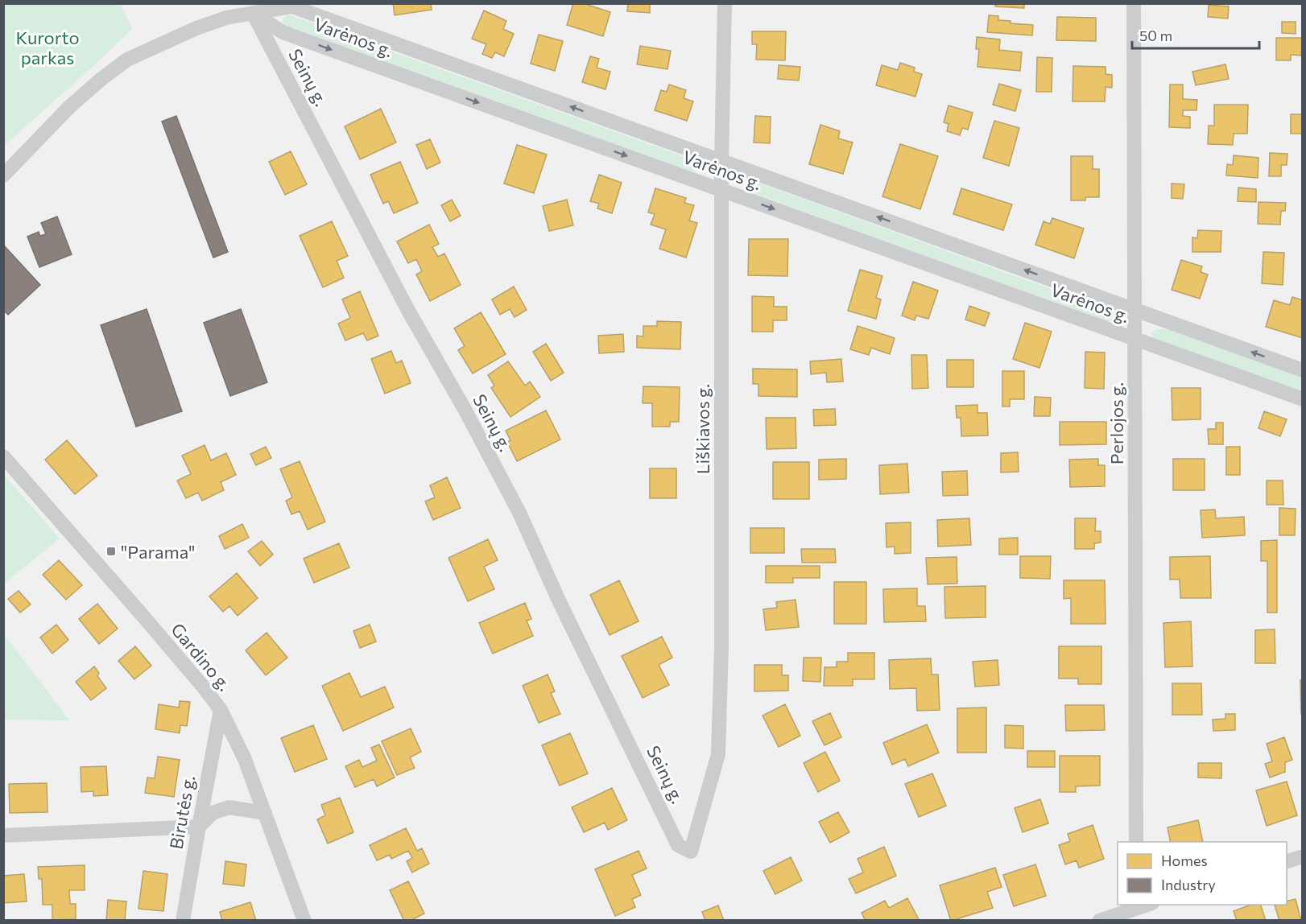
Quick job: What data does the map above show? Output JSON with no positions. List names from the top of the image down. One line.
{"streets":{"street":["Varėnos g.","Seinų g.","Perlojos g.","Liškiavos g.","Gardino g.","Birutės g."]},"crossings":[["Varėnos g.","Seinų g."],["Varėnos g.","Perlojos g."],["Varėnos g.","Liškiavos g."],["Seinų g.","Liškiavos g."],["Gardino g.","Birutės g."]],"parks":["Kurorto parkas"],"places":{"transit":["\"Parama\""]},"legend":["Homes","Industry"],"scale_bar":"50 m"}
